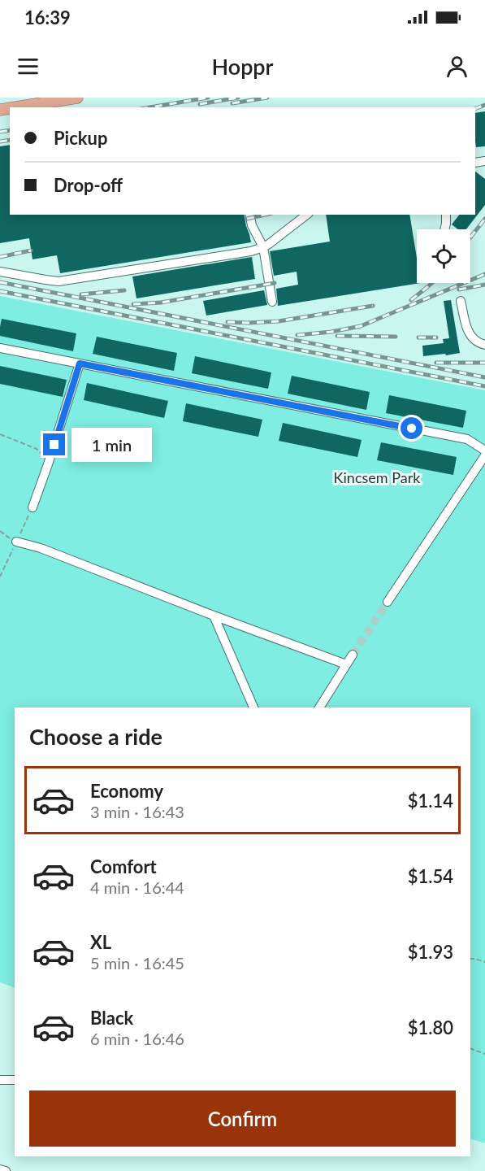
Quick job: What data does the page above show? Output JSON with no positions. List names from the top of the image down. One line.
{"parks":["Kincsem Park"],"page":{"status":"16:39","header":"Hoppr","banner":["Pickup","Drop-off"],"bubble":"1 min","heading":"Choose a ride","list":[{"name":"Economy","note":"3 min · 16:43","value":"$1.14"},{"name":"Comfort","note":"4 min · 16:44","value":"$1.54"},{"name":"XL","note":"5 min · 16:45","value":"$1.93"},{"name":"Black","note":"6 min · 16:46","value":"$1.80"}],"buttons":"Confirm"}}
